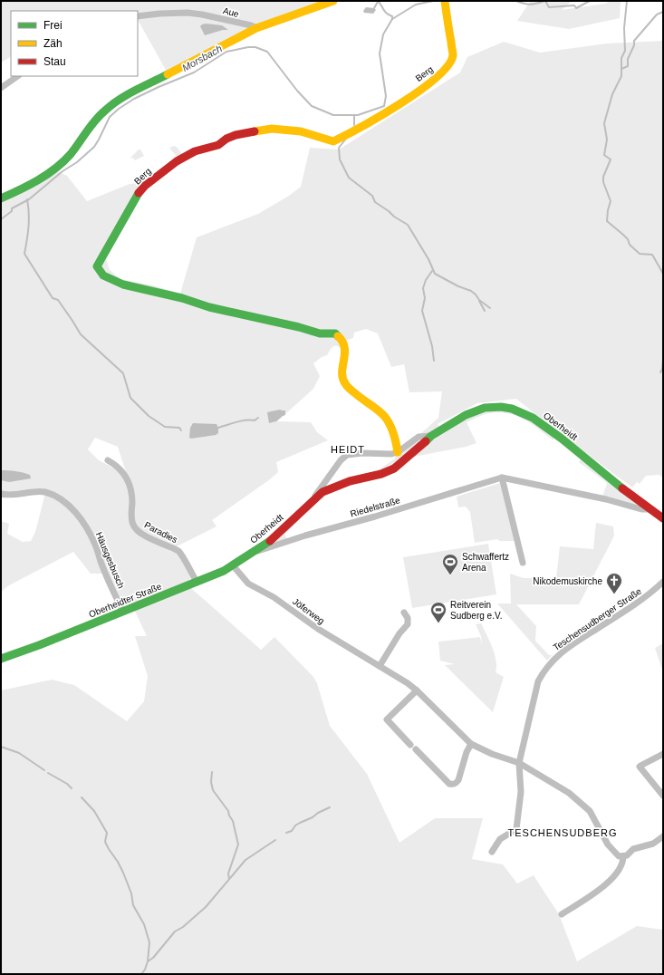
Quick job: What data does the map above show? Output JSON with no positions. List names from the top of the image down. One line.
{"streets":{"street":["Aue","Berg","Oberheidt","Riedelstraße","Paradies","Häusgesbusch","Oberheidter Straße","Jöferweg","Teschensudberger Straße"]},"crossings":[["Berg","Oberheidt"],["Oberheidt","Riedelstraße"],["Oberheidt","Oberheidter Straße"],["Riedelstraße","Oberheidter Straße"],["Paradies","Oberheidter Straße"],["Häusgesbusch","Oberheidter Straße"],["Oberheidter Straße","Jöferweg"],["Jöferweg","Teschensudberger Straße"]],"districts":["HEIDT","TESCHENSUDBERG"],"water":["Morsbach"],"places":{"sports":["Schwaffertz Arena","Reitverein Sudberg e.V."],"church":["Nikodemuskirche"]},"legend":["Frei","Zäh","Stau"]}
